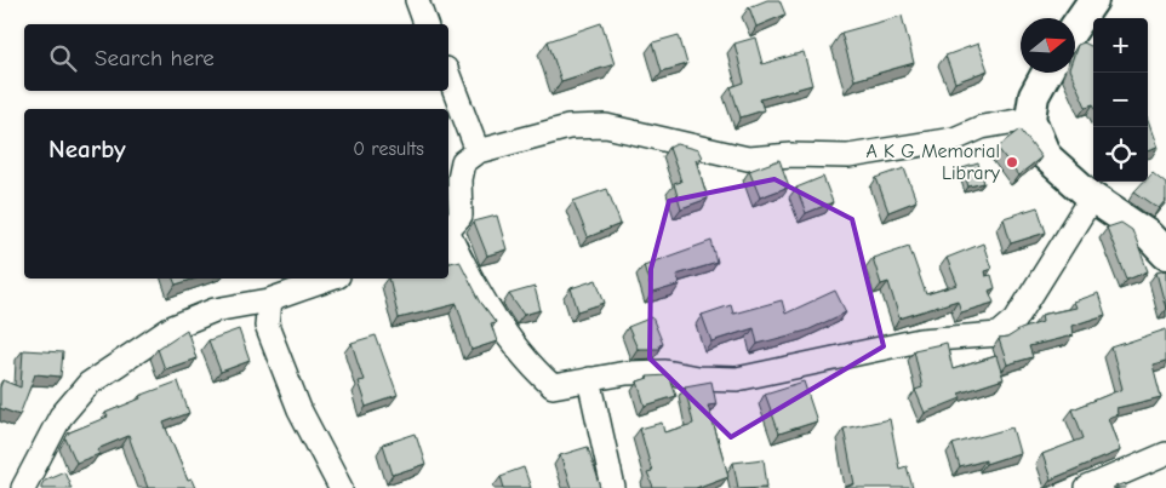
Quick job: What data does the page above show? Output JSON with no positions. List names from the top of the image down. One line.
{"places":["A K G Memorial Library"],"north":"right","page":{"map_buttons":["+","−"],"search":"Search here","heading":["Nearby","0 results"]}}
